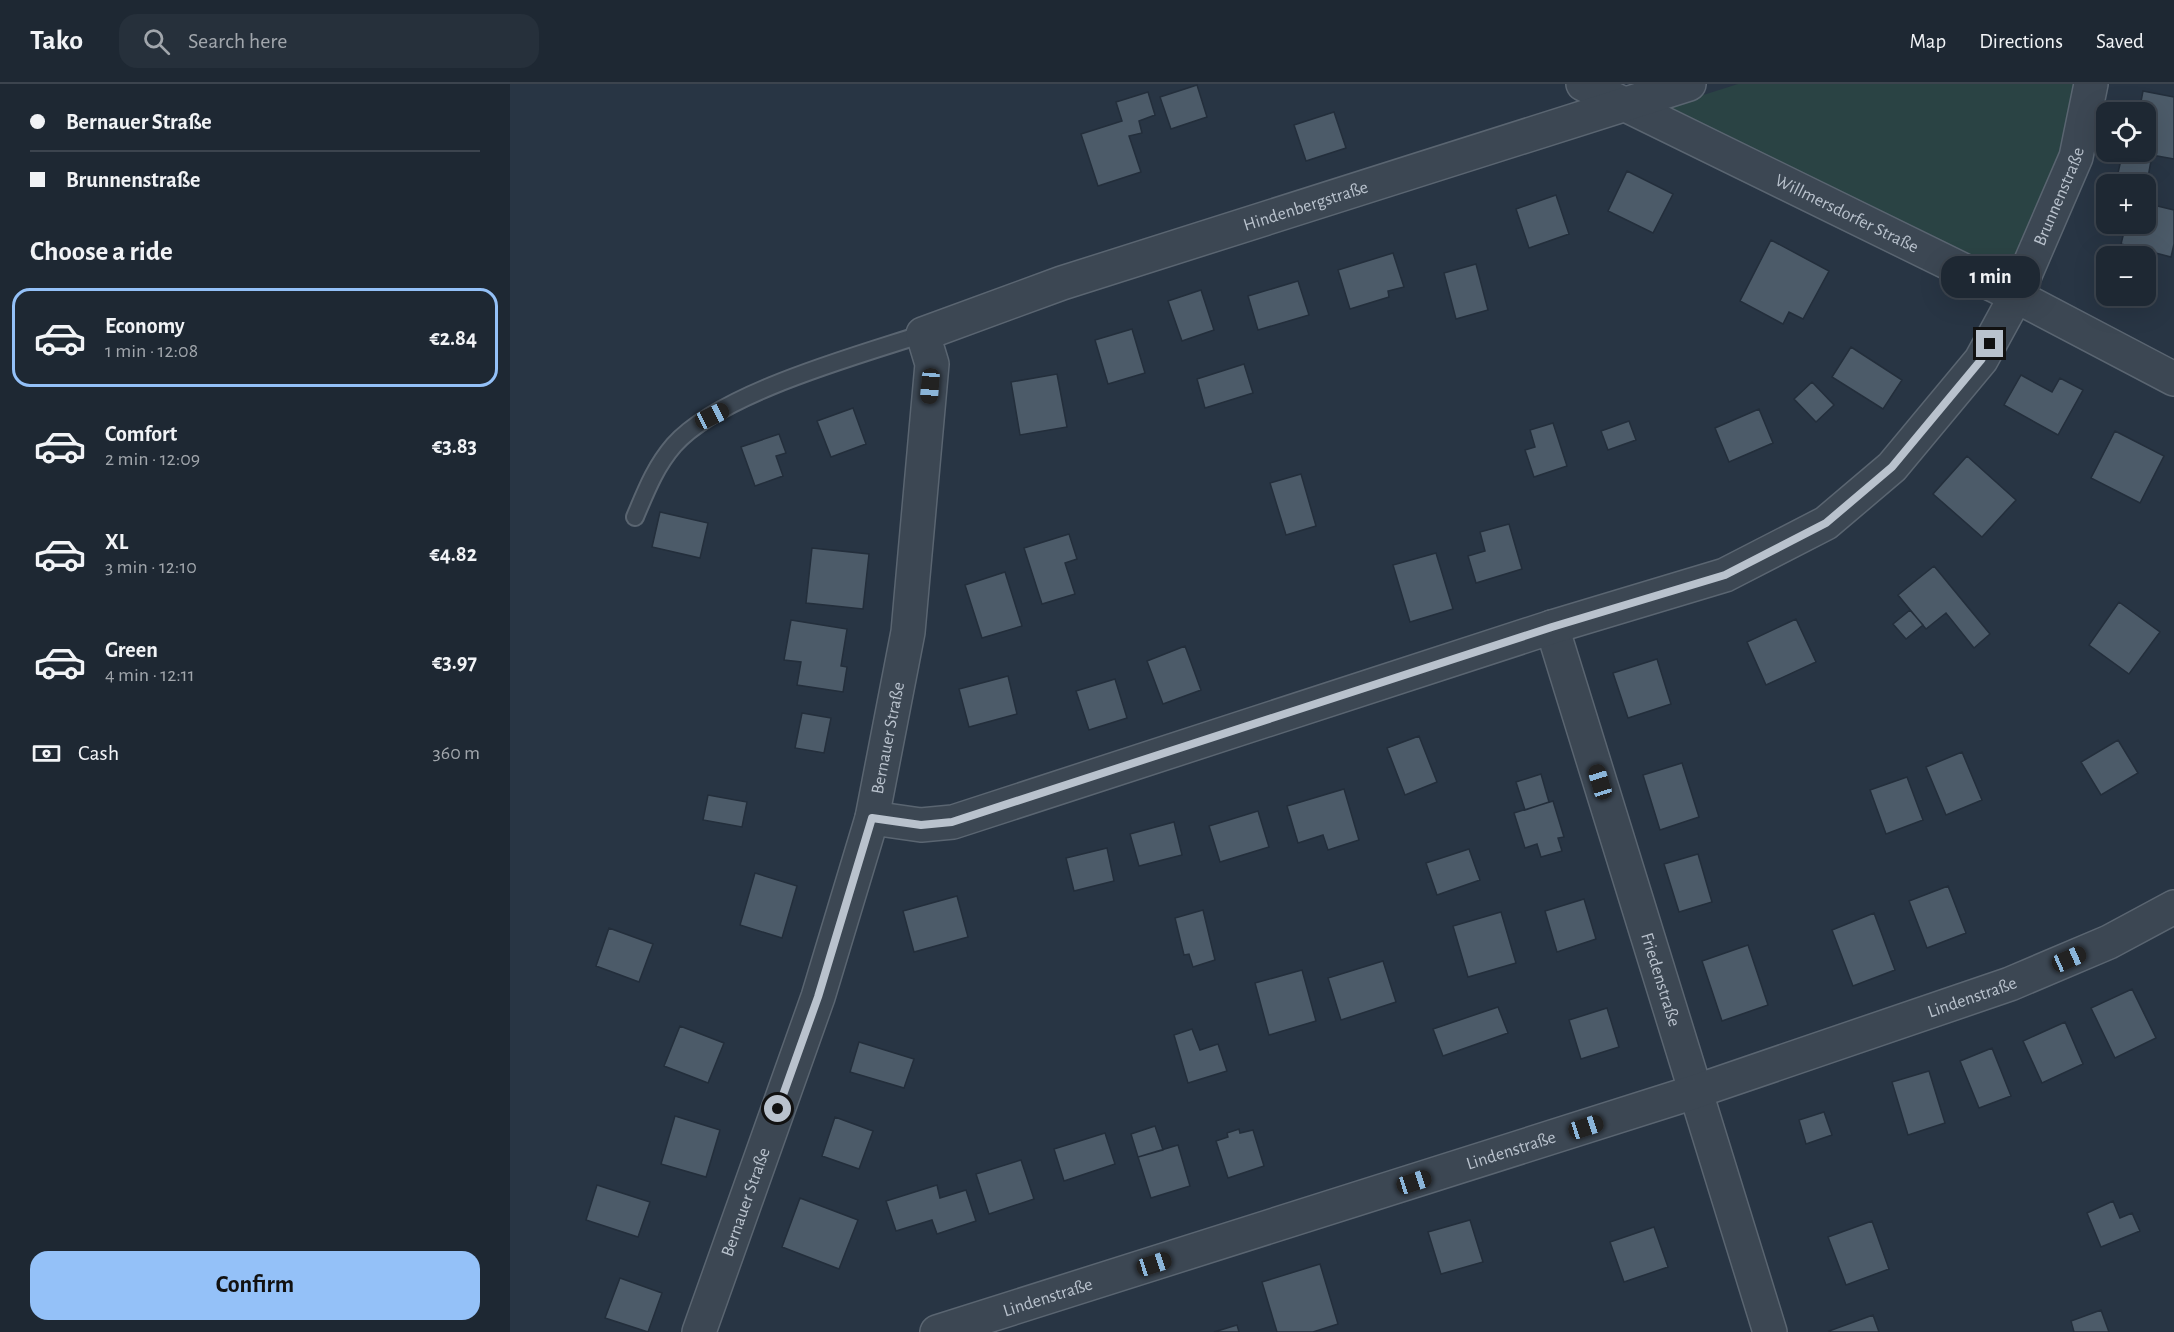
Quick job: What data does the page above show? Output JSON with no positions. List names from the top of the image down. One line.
{"streets":{"street":["Brunnenstraße","Hindenbergstraße","Willmersdorfer Straße","Bernauer Straße","Friedenstraße","Lindenstraße"]},"crossings":[["Brunnenstraße","Willmersdorfer Straße"],["Brunnenstraße","Bernauer Straße"],["Brunnenstraße","Friedenstraße"],["Hindenbergstraße","Willmersdorfer Straße"],["Hindenbergstraße","Bernauer Straße"],["Friedenstraße","Lindenstraße"]],"page":{"header":"Tako","search":"Search here","nav":["Map","Directions","Saved"],"banner":["Bernauer Straße","Brunnenstraße"],"map_buttons":["+","−"],"heading":"Choose a ride","bubble":"1 min","list":[{"name":"Economy","note":"1 min · 12:08","value":"€2.84"},{"name":"Comfort","note":"2 min · 12:09","value":"€3.83"},{"name":"XL","note":"3 min · 12:10","value":"€4.82"},{"name":"Green","note":"4 min · 12:11","value":"€3.97"}],"pay":["Cash","360 m"],"buttons":"Confirm"}}
